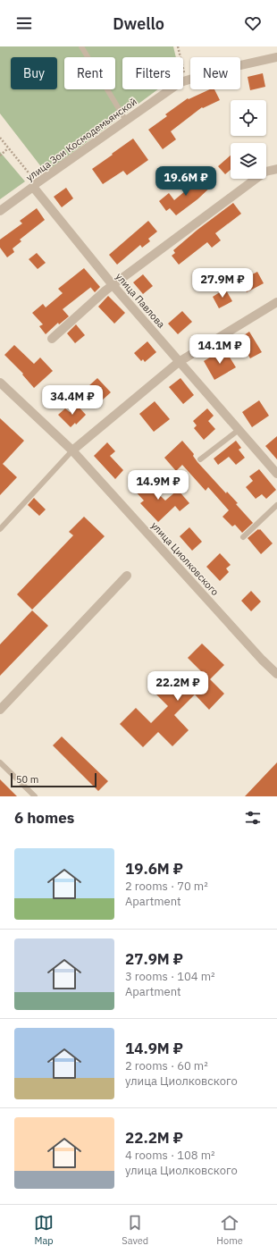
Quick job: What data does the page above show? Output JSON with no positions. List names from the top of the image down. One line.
{"streets":{"street":["улица Зои Космодемьянской","улица Павлова","улица Циолковского"]},"crossings":[["улица Зои Космодемьянской","улица Павлова"]],"scale_bar":"50 m","page":{"header":"Dwello","chip":["Buy","Rent","Filters","New"],"price":["19.6M ₽","27.9M ₽","14.1M ₽","34.4M ₽","14.9M ₽","22.2M ₽"],"scale":"50 m","heading":"6 homes","list":[{"name":"19.6M ₽","note":"2 rooms · 70 m² · Apartment"},{"name":"27.9M ₽","note":"3 rooms · 104 m² · Apartment"},{"name":"14.9M ₽","note":"2 rooms · 60 m² · улица Циолковского"},{"name":"22.2M ₽","note":"4 rooms · 108 m² · улица Циолковского"}],"tabs":["Map","Saved","Home"]}}
